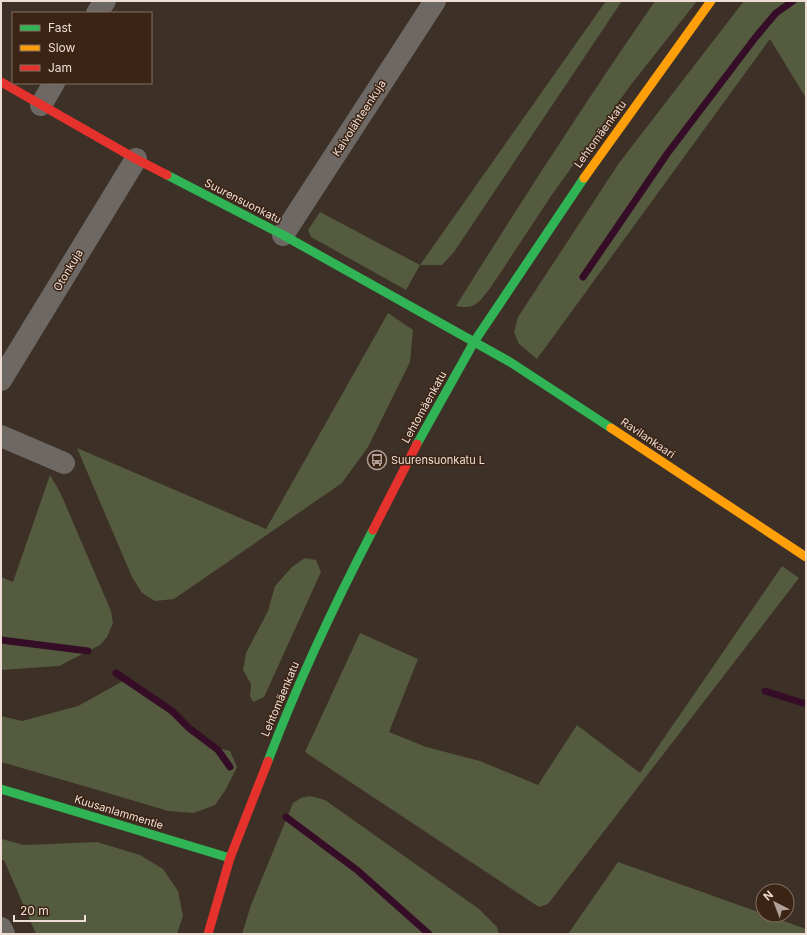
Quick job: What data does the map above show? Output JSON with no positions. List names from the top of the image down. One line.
{"streets":{"street":["Kaivolähteenkuja","Lehtomäenkatu","Suurensuonkatu","Otonkuja","Ravilankaari","Kuusanlammentie"]},"crossings":[["Kaivolähteenkuja","Suurensuonkatu"],["Lehtomäenkatu","Suurensuonkatu"],["Lehtomäenkatu","Ravilankaari"],["Lehtomäenkatu","Kuusanlammentie"],["Suurensuonkatu","Otonkuja"],["Suurensuonkatu","Ravilankaari"]],"places":{"bus stop":["Suurensuonkatu L"]},"legend":["Fast","Slow","Jam"],"scale_bar":"20 m","north":"top left"}
